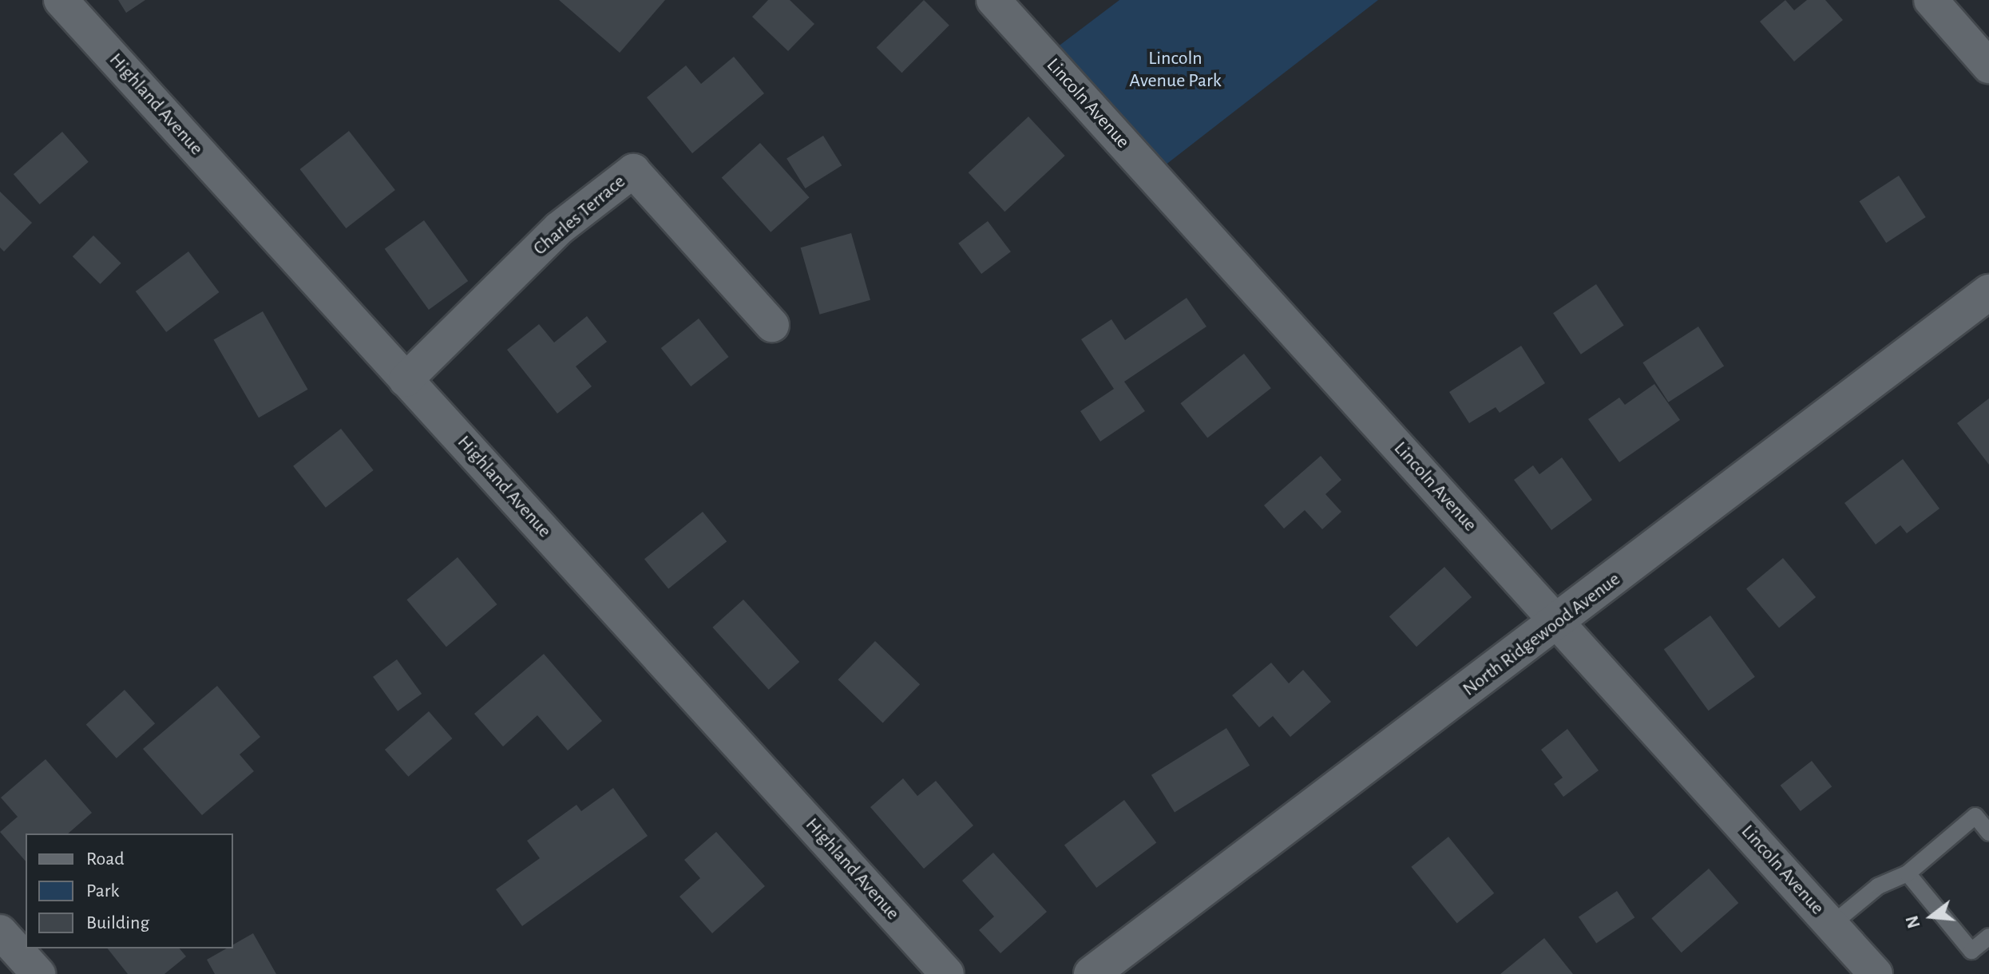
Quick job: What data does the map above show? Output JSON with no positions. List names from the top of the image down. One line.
{"streets":{"street":["Lincoln Avenue","Highland Avenue","Charles Terrace","North Ridgewood Avenue"]},"crossings":[["Lincoln Avenue","North Ridgewood Avenue"],["Highland Avenue","Charles Terrace"]],"parks":["Lincoln Avenue Park"],"legend":["Road","Park","Building"],"north":"left"}
